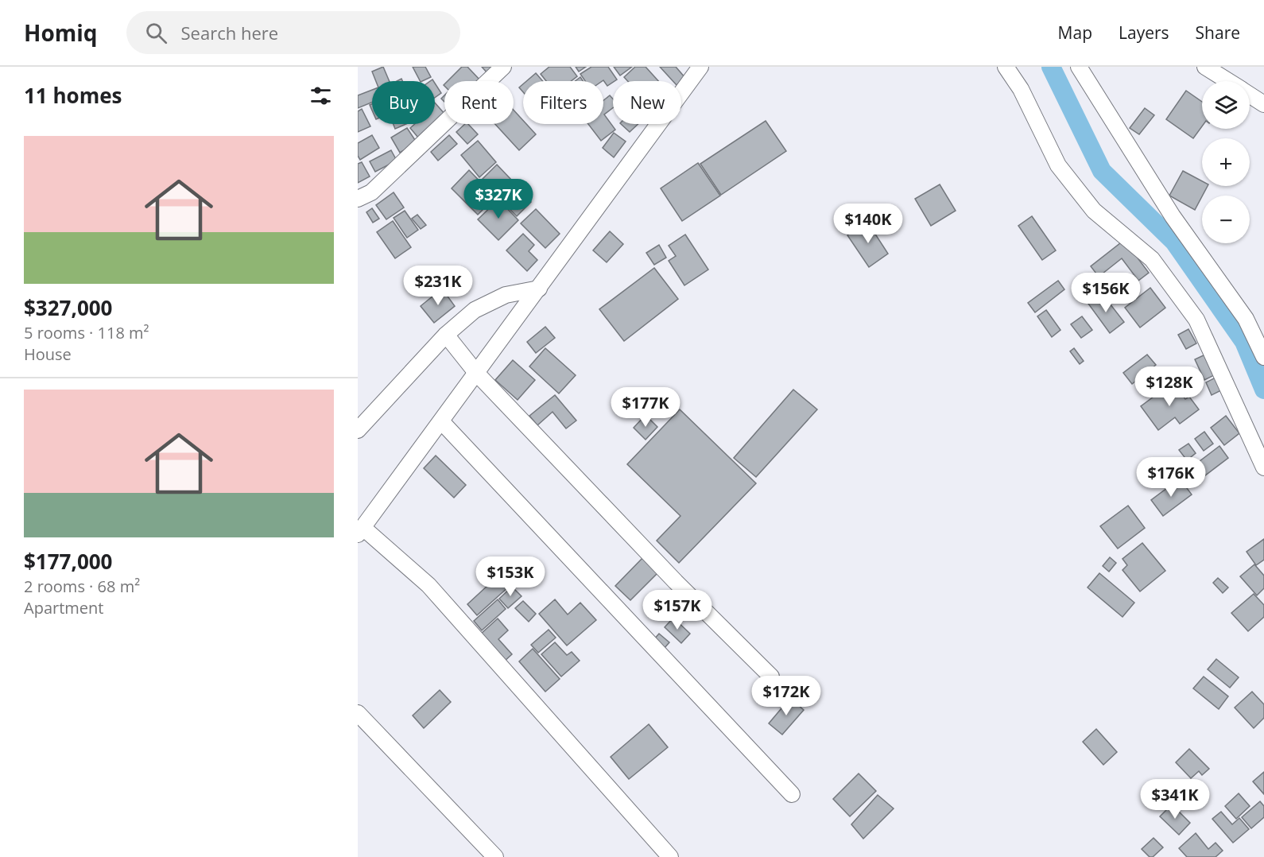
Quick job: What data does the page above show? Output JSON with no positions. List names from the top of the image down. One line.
{"page":{"header":"Homiq","search":"Search here","nav":["Map","Layers","Share"],"heading":"11 homes","map_buttons":["+","−"],"chip":["Buy","Rent","Filters","New"],"list":[{"name":"$327,000","note":"5 rooms · 118 m² · House"},{"name":"$177,000","note":"2 rooms · 68 m² · Apartment"}],"price":["$327K","$140K","$231K","$156K","$128K","$177K","$176K","$153K","$157K","$172K","$341K"]}}
